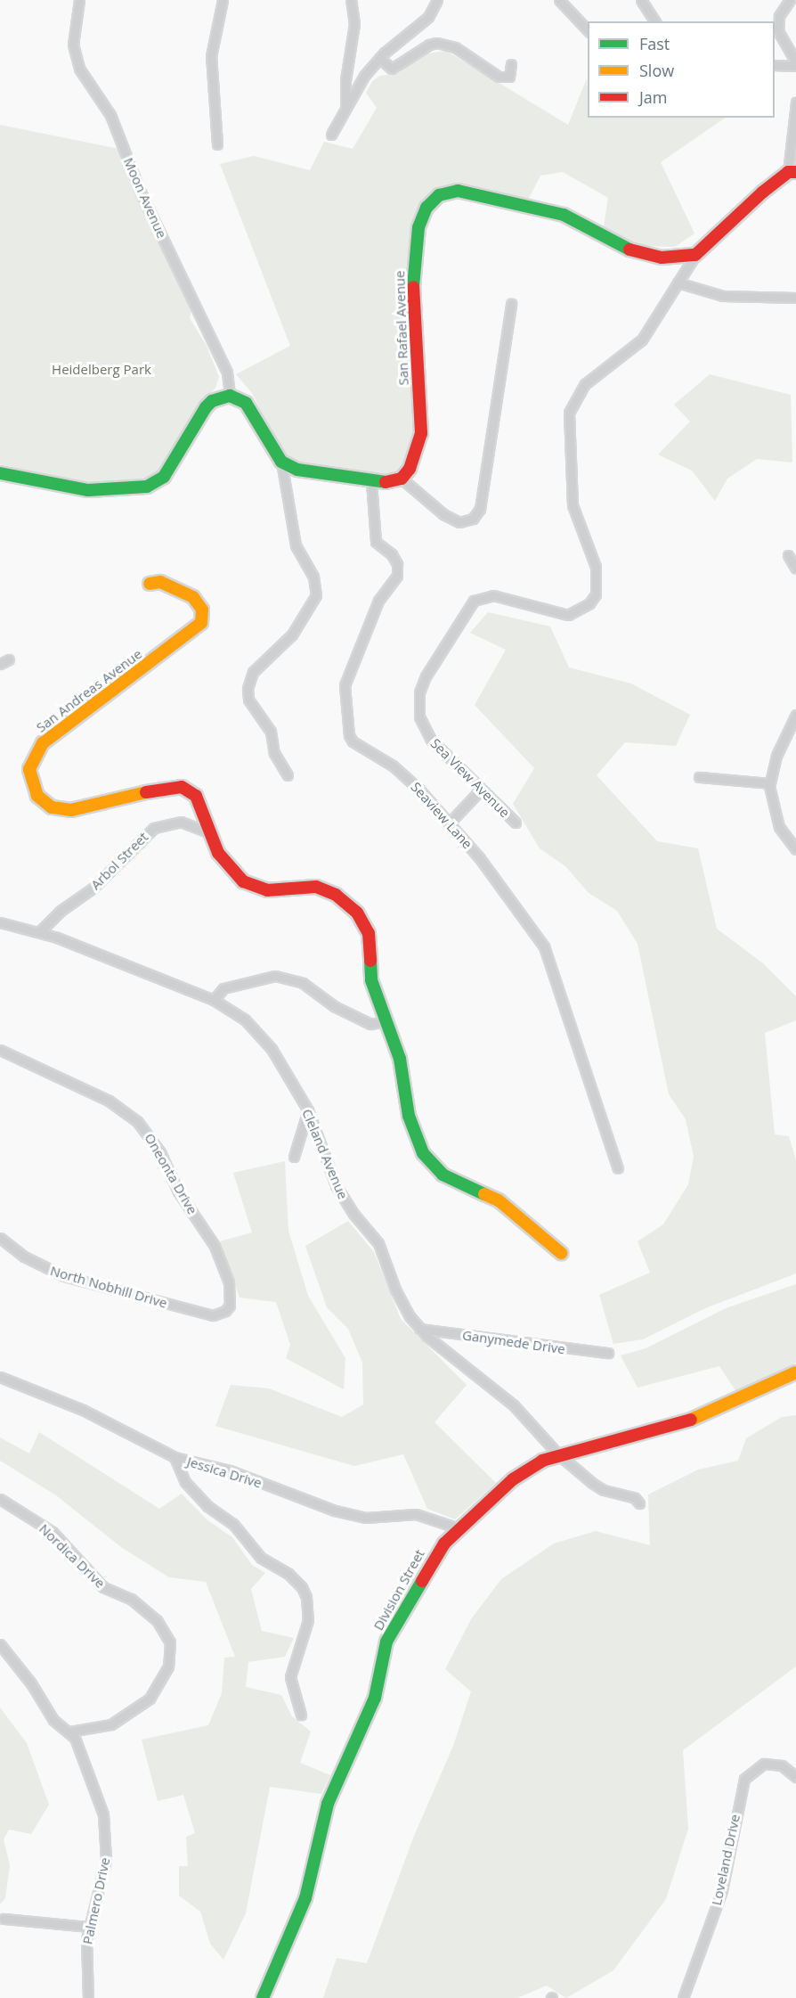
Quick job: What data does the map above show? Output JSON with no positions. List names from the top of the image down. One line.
{"streets":{"street":["Moon Avenue","San Rafael Avenue","San Andreas Avenue","Sea View Avenue","Seaview Lane","Arbol Street","Cleland Avenue","Oneonta Drive","North Nobhill Drive","Ganymede Drive","Jessica Drive","Nordica Drive","Division Street","Loveland Drive","Palmero Drive"]},"crossings":[["San Rafael Avenue","Sea View Avenue"],["San Andreas Avenue","Arbol Street"],["Arbol Street","Cleland Avenue"],["Cleland Avenue","Ganymede Drive"],["Cleland Avenue","Division Street"],["Oneonta Drive","North Nobhill Drive"],["Jessica Drive","Division Street"],["Nordica Drive","Palmero Drive"]],"parks":["Heidelberg Park"],"legend":["Fast","Slow","Jam"]}
